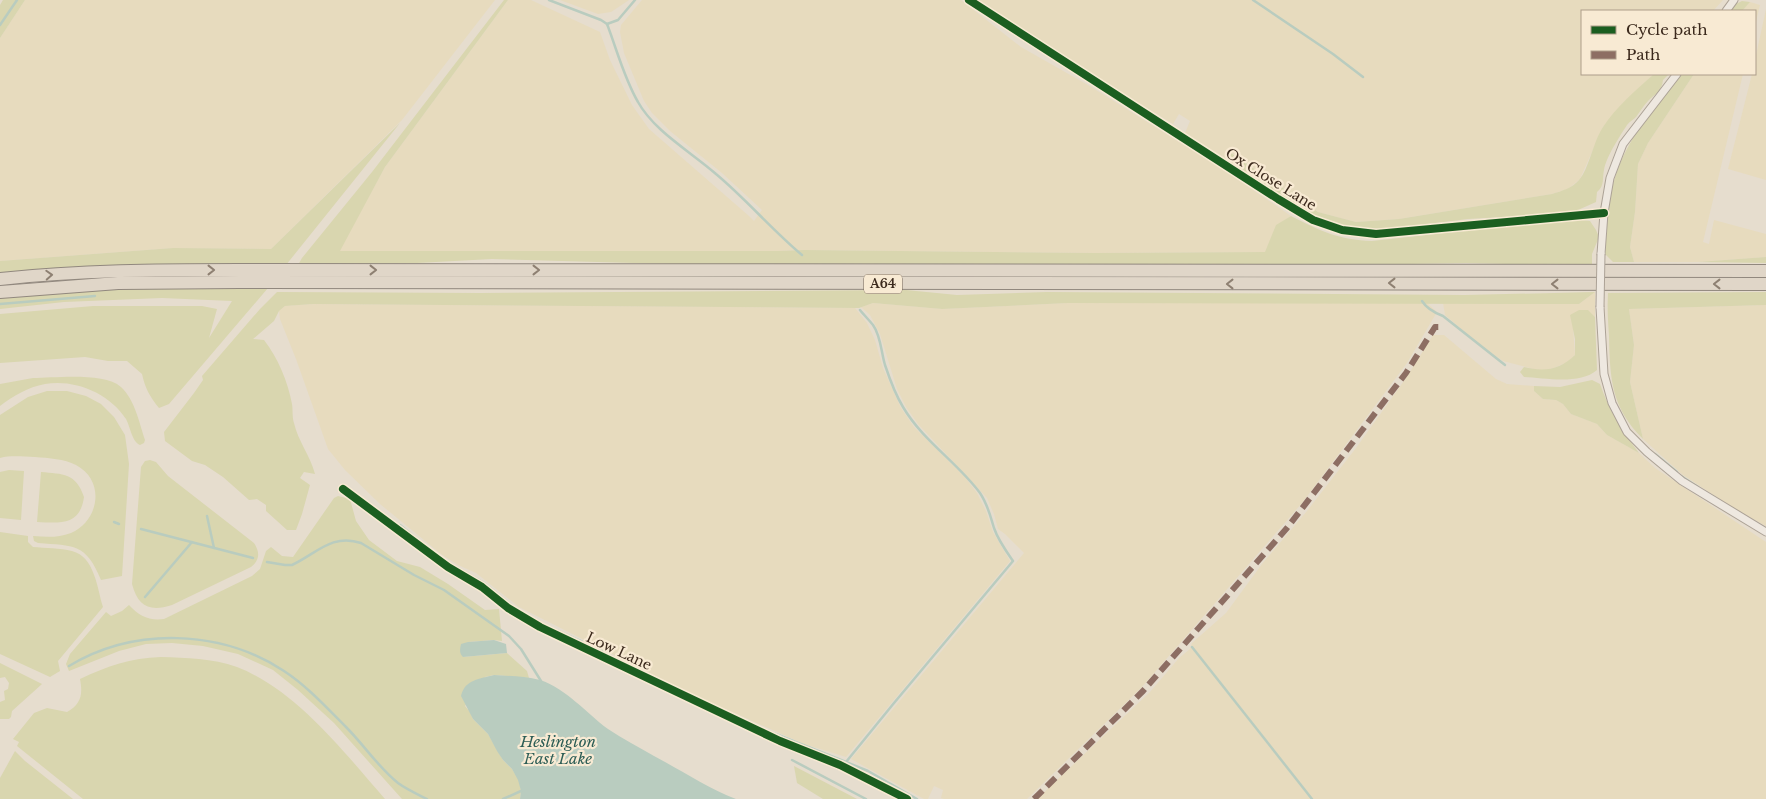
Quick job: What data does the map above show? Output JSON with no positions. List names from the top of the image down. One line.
{"streets":{"highway":["A64"],"street":["Ox Close Lane","Low Lane"]},"water":["Heslington East Lake"],"legend":["Cycle path","Path"]}
